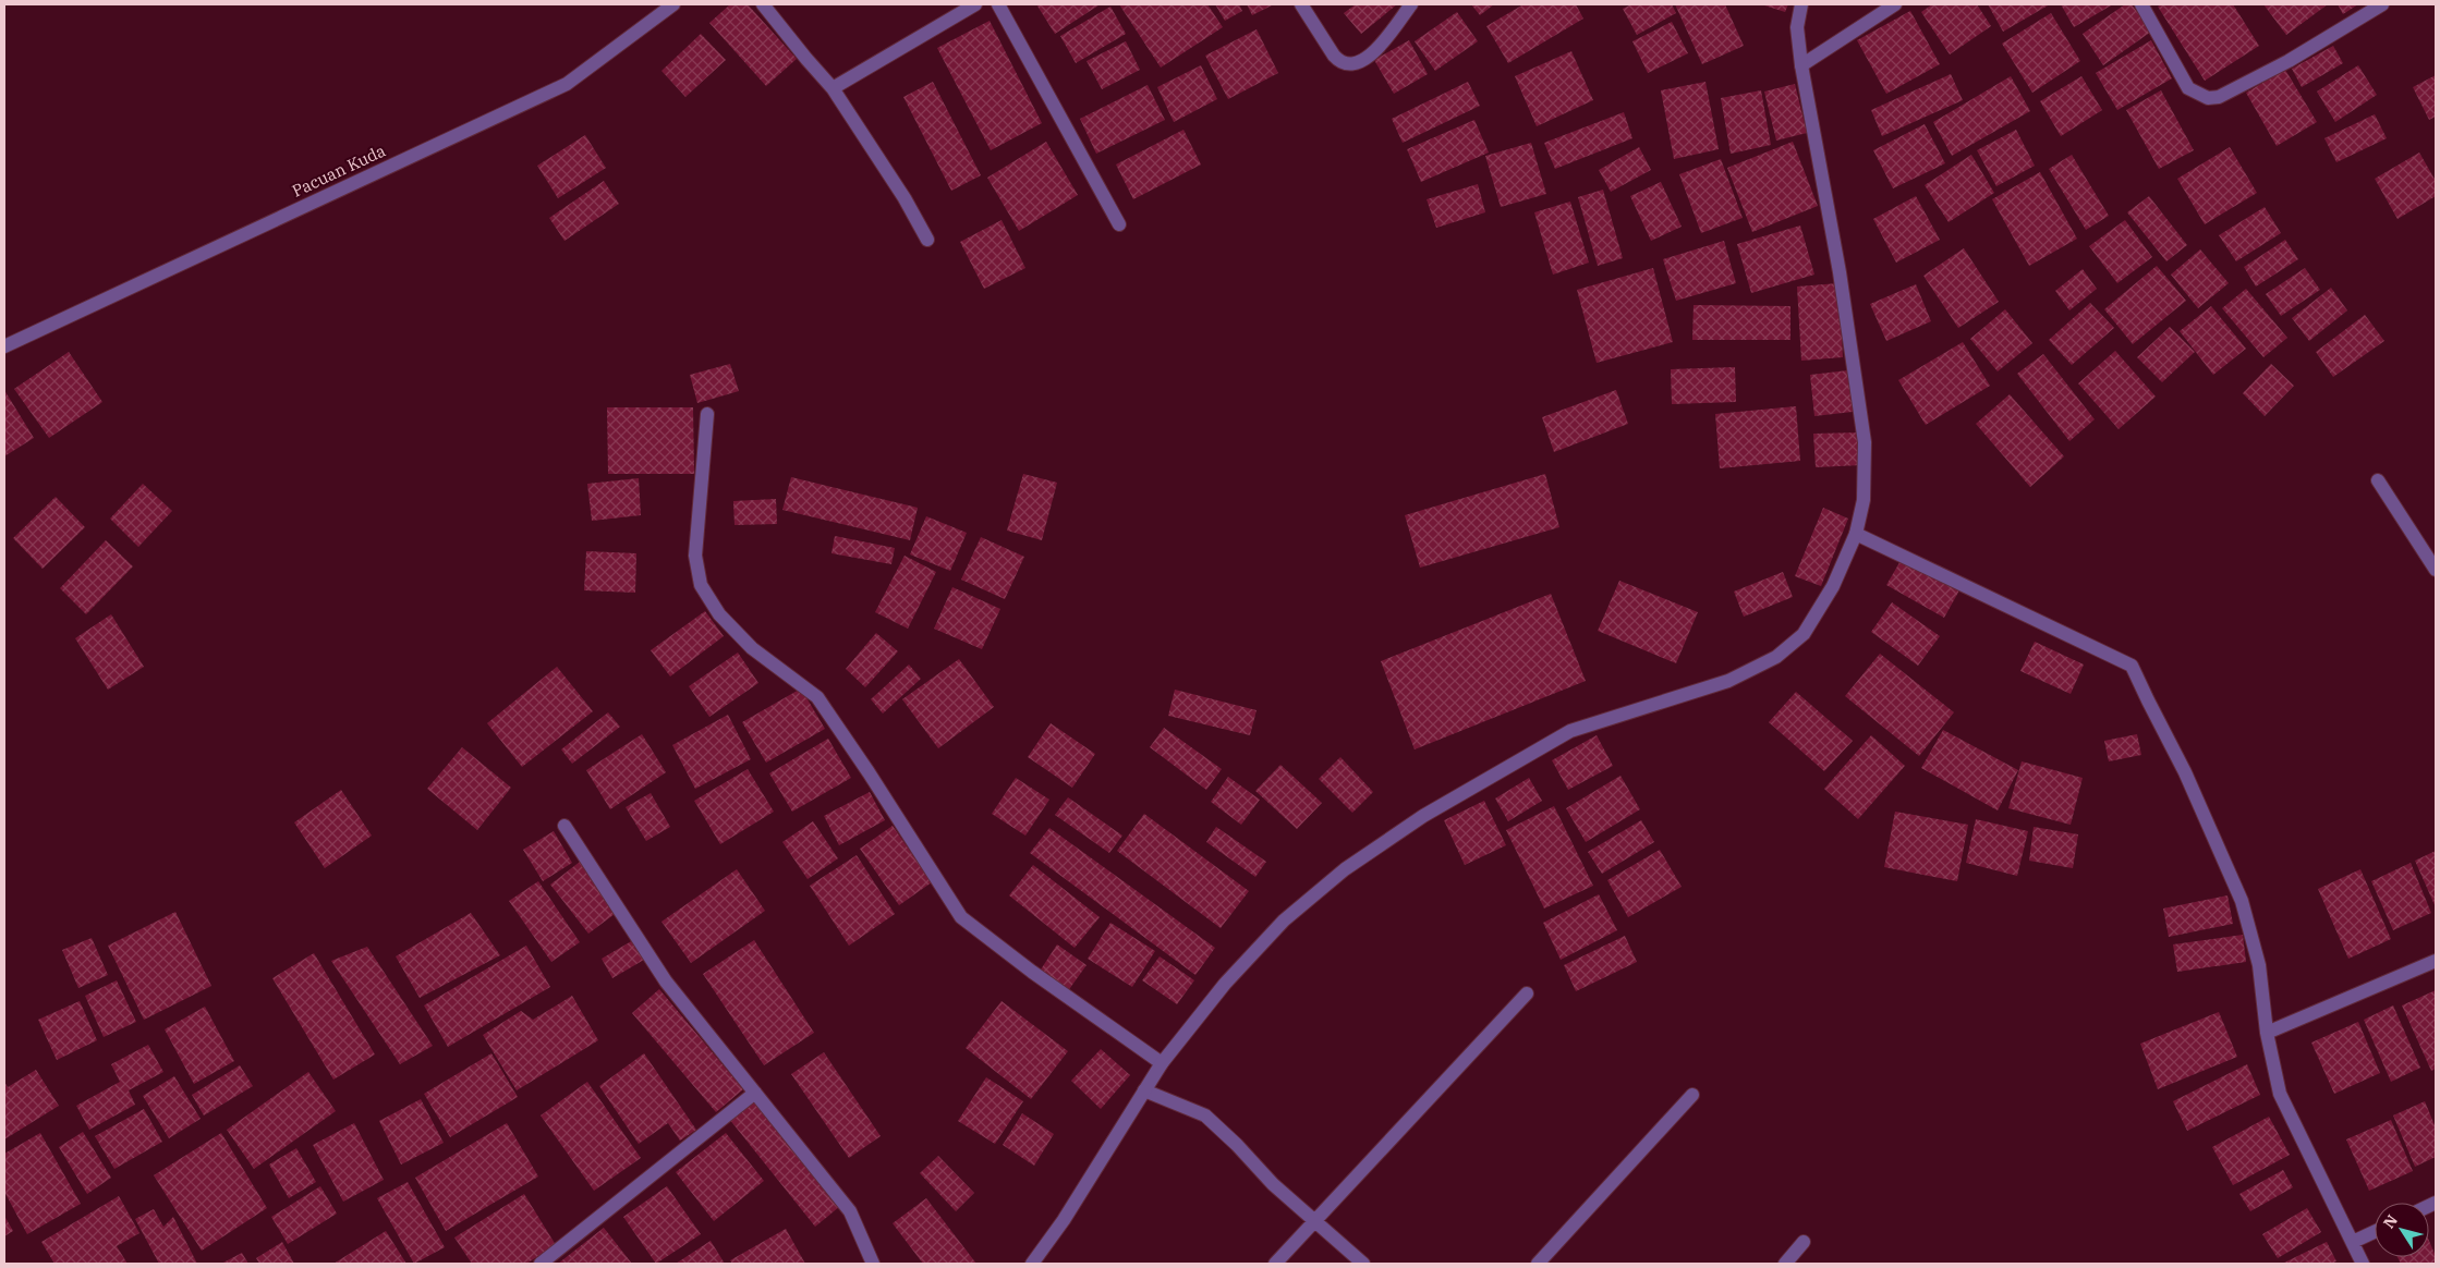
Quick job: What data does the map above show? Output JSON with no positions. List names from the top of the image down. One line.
{"streets":{"street":["Pacuan Kuda"]},"north":"top left"}
